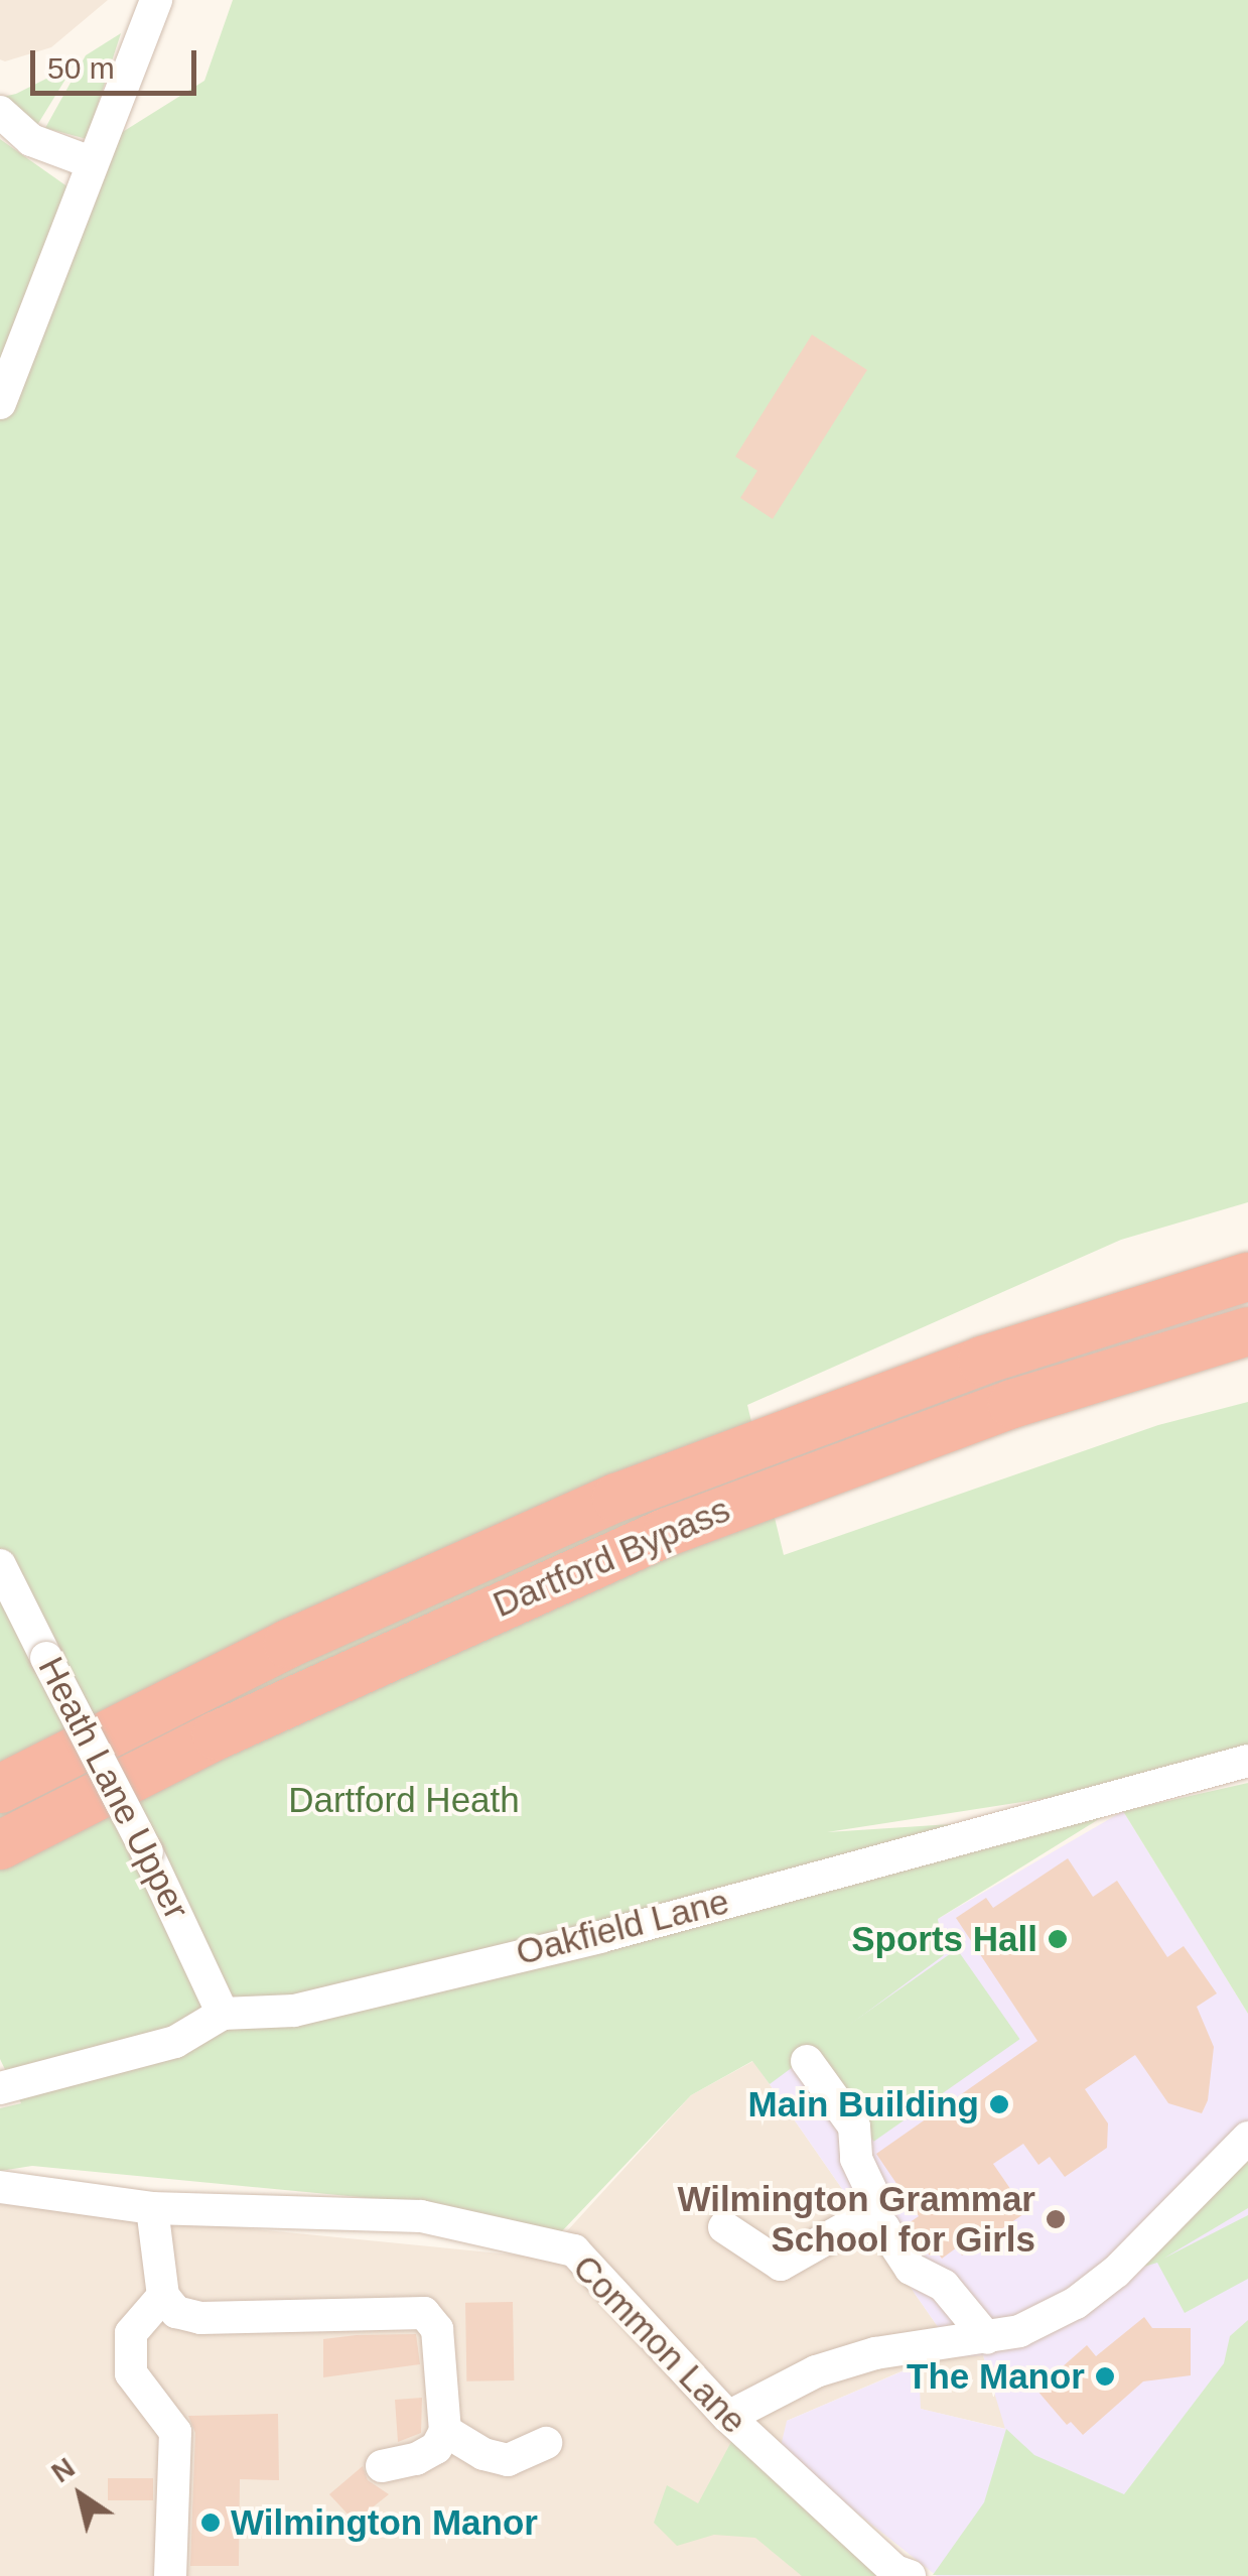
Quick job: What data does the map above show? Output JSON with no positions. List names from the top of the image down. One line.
{"streets":{"highway":["Dartford Bypass"],"street":["Heath Lane Upper","Oakfield Lane","Common Lane"]},"crossings":[["Heath Lane Upper","Oakfield Lane"]],"parks":["Dartford Heath"],"places":["Sports Hall","Main Building","Wilmington Grammar School for Girls","The Manor","Wilmington Manor"],"scale_bar":"50 m","north":"top left"}
